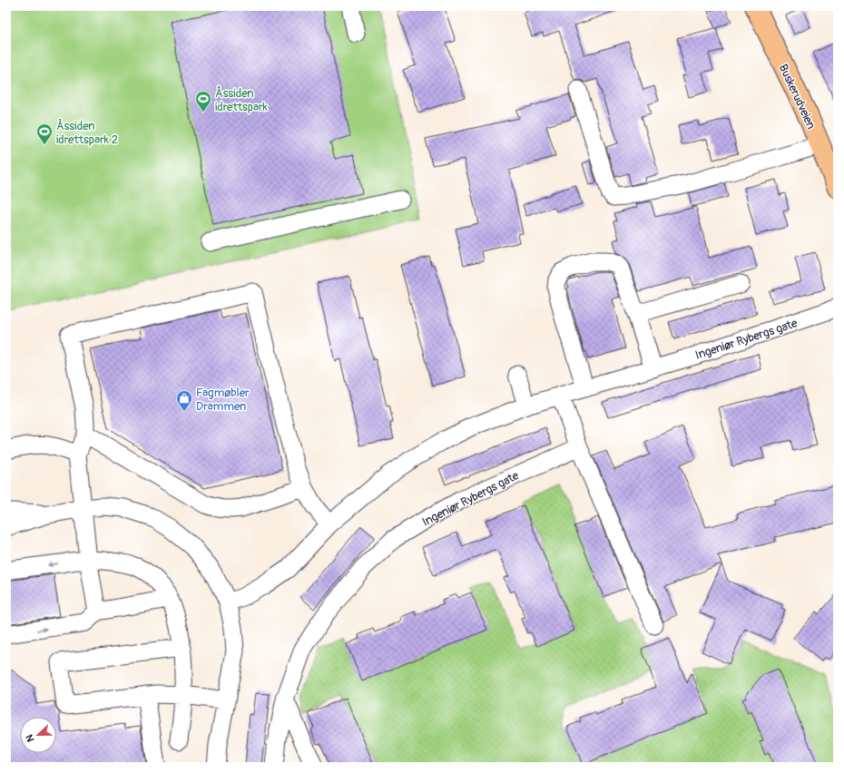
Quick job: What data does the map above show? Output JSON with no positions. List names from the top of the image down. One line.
{"streets":{"main road":["Buskerudveien"],"street":["Ingeniør Rybergs gate"]},"places":{"sports":["Åssiden idrettspark","Åssiden idrettspark 2"],"shop":["Fagmøbler Drammen"]},"north":"left"}
